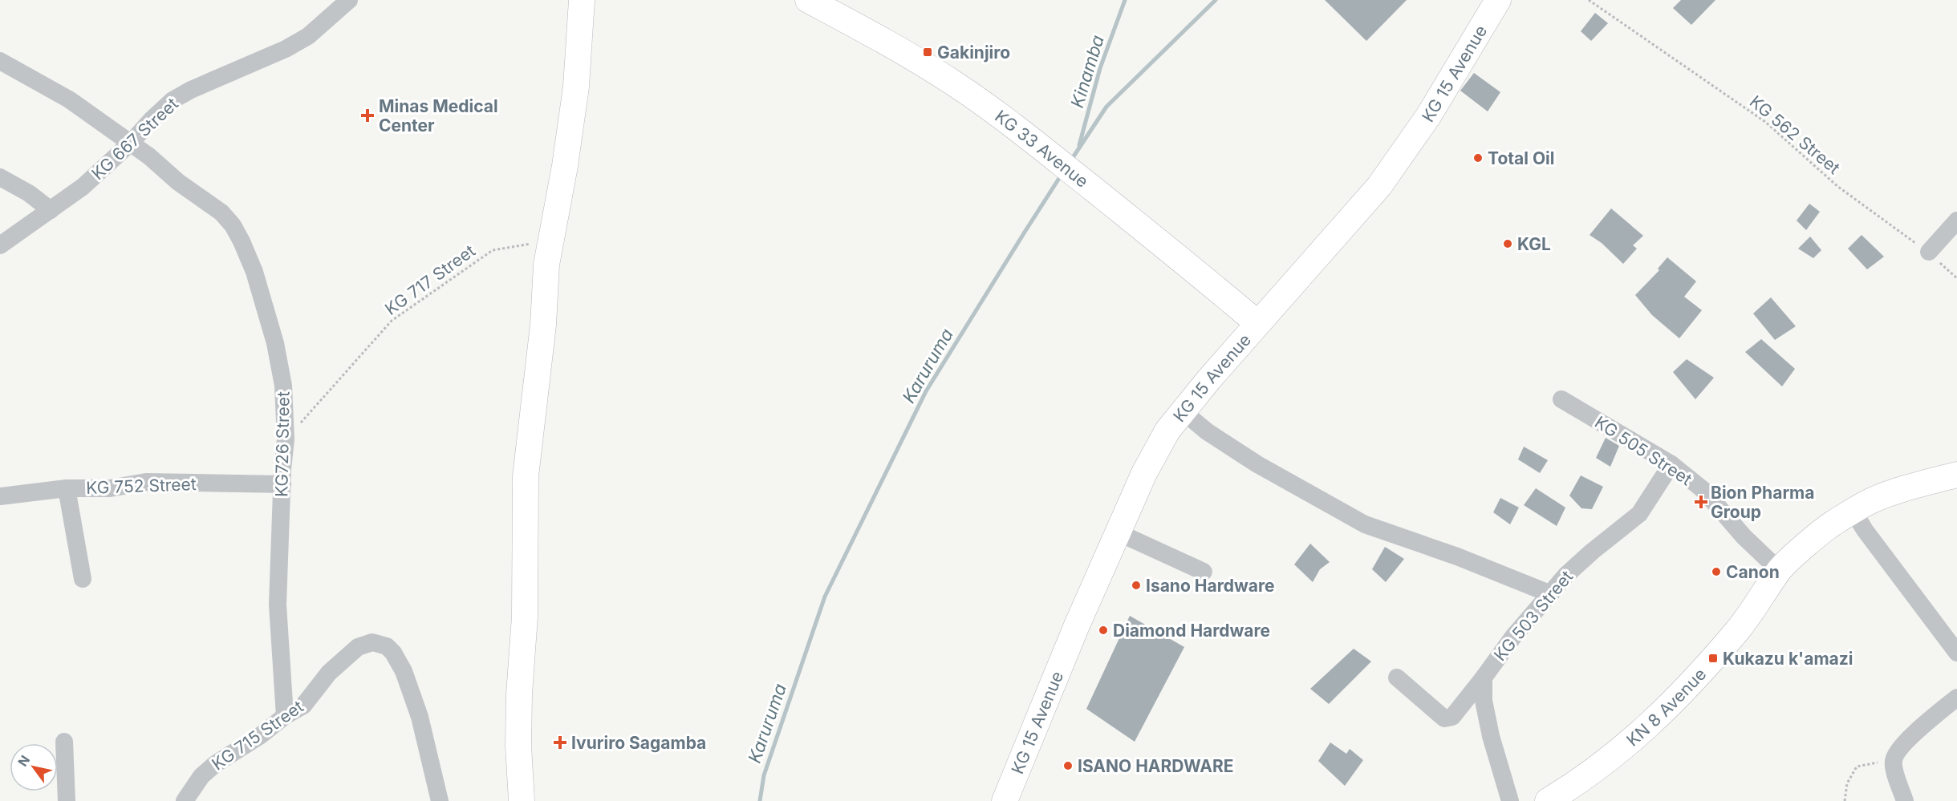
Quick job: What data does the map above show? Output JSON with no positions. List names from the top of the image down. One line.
{"streets":{"main road":["KG 15 Avenue","KG 33 Avenue","KN 8 Avenue"],"street":["KG 667 Street","KG726 Street","KG 505 Street","KG 752 Street","KG 503 Street","KG 715 Street"],"path":["KG 562 Street","KG 717 Street"]},"crossings":[["KG 15 Avenue","KG 33 Avenue"],["KG 667 Street","KG726 Street"],["KG 717 Street","KG726 Street"],["KG726 Street","KG 752 Street"],["KG726 Street","KG 715 Street"],["KG 505 Street","KG 503 Street"],["KG 505 Street","KN 8 Avenue"]],"water":["Kinamba","Karuruma"],"places":{"transit":["Gakinjiro","Kukazu k'amazi"],"health":["Minas Medical Center","Bion Pharma Group","Ivuriro Sagamba"],"other":["Total Oil","KGL","Canon","Isano Hardware","Diamond Hardware","ISANO HARDWARE"]},"north":"top left"}
